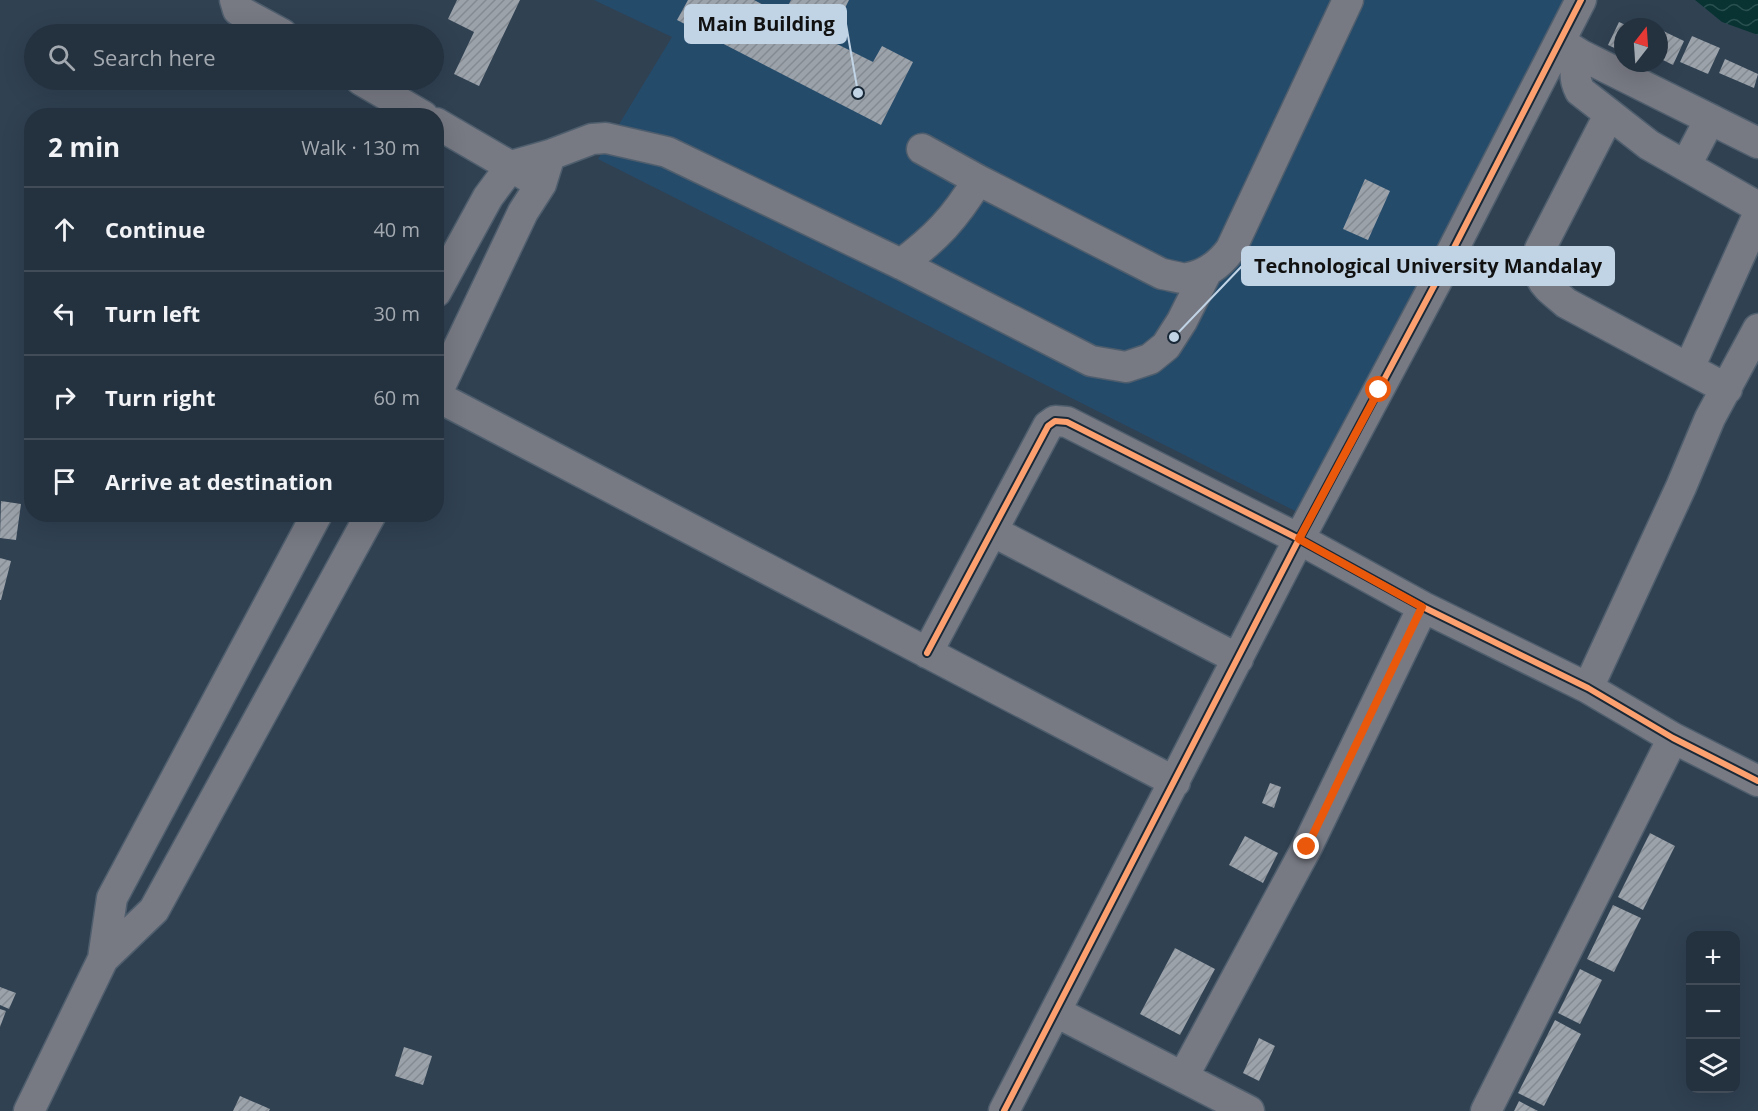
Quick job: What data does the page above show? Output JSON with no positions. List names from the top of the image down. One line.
{"places":["Main Building","Technological University Mandalay"],"north":"top","page":{"search":"Search here","heading":["2 min","Walk · 130 m"],"list":[["Continue","40 m"],["Turn left","30 m"],["Turn right","60 m"],"Arrive at destination"],"map_buttons":["+","−"]}}
